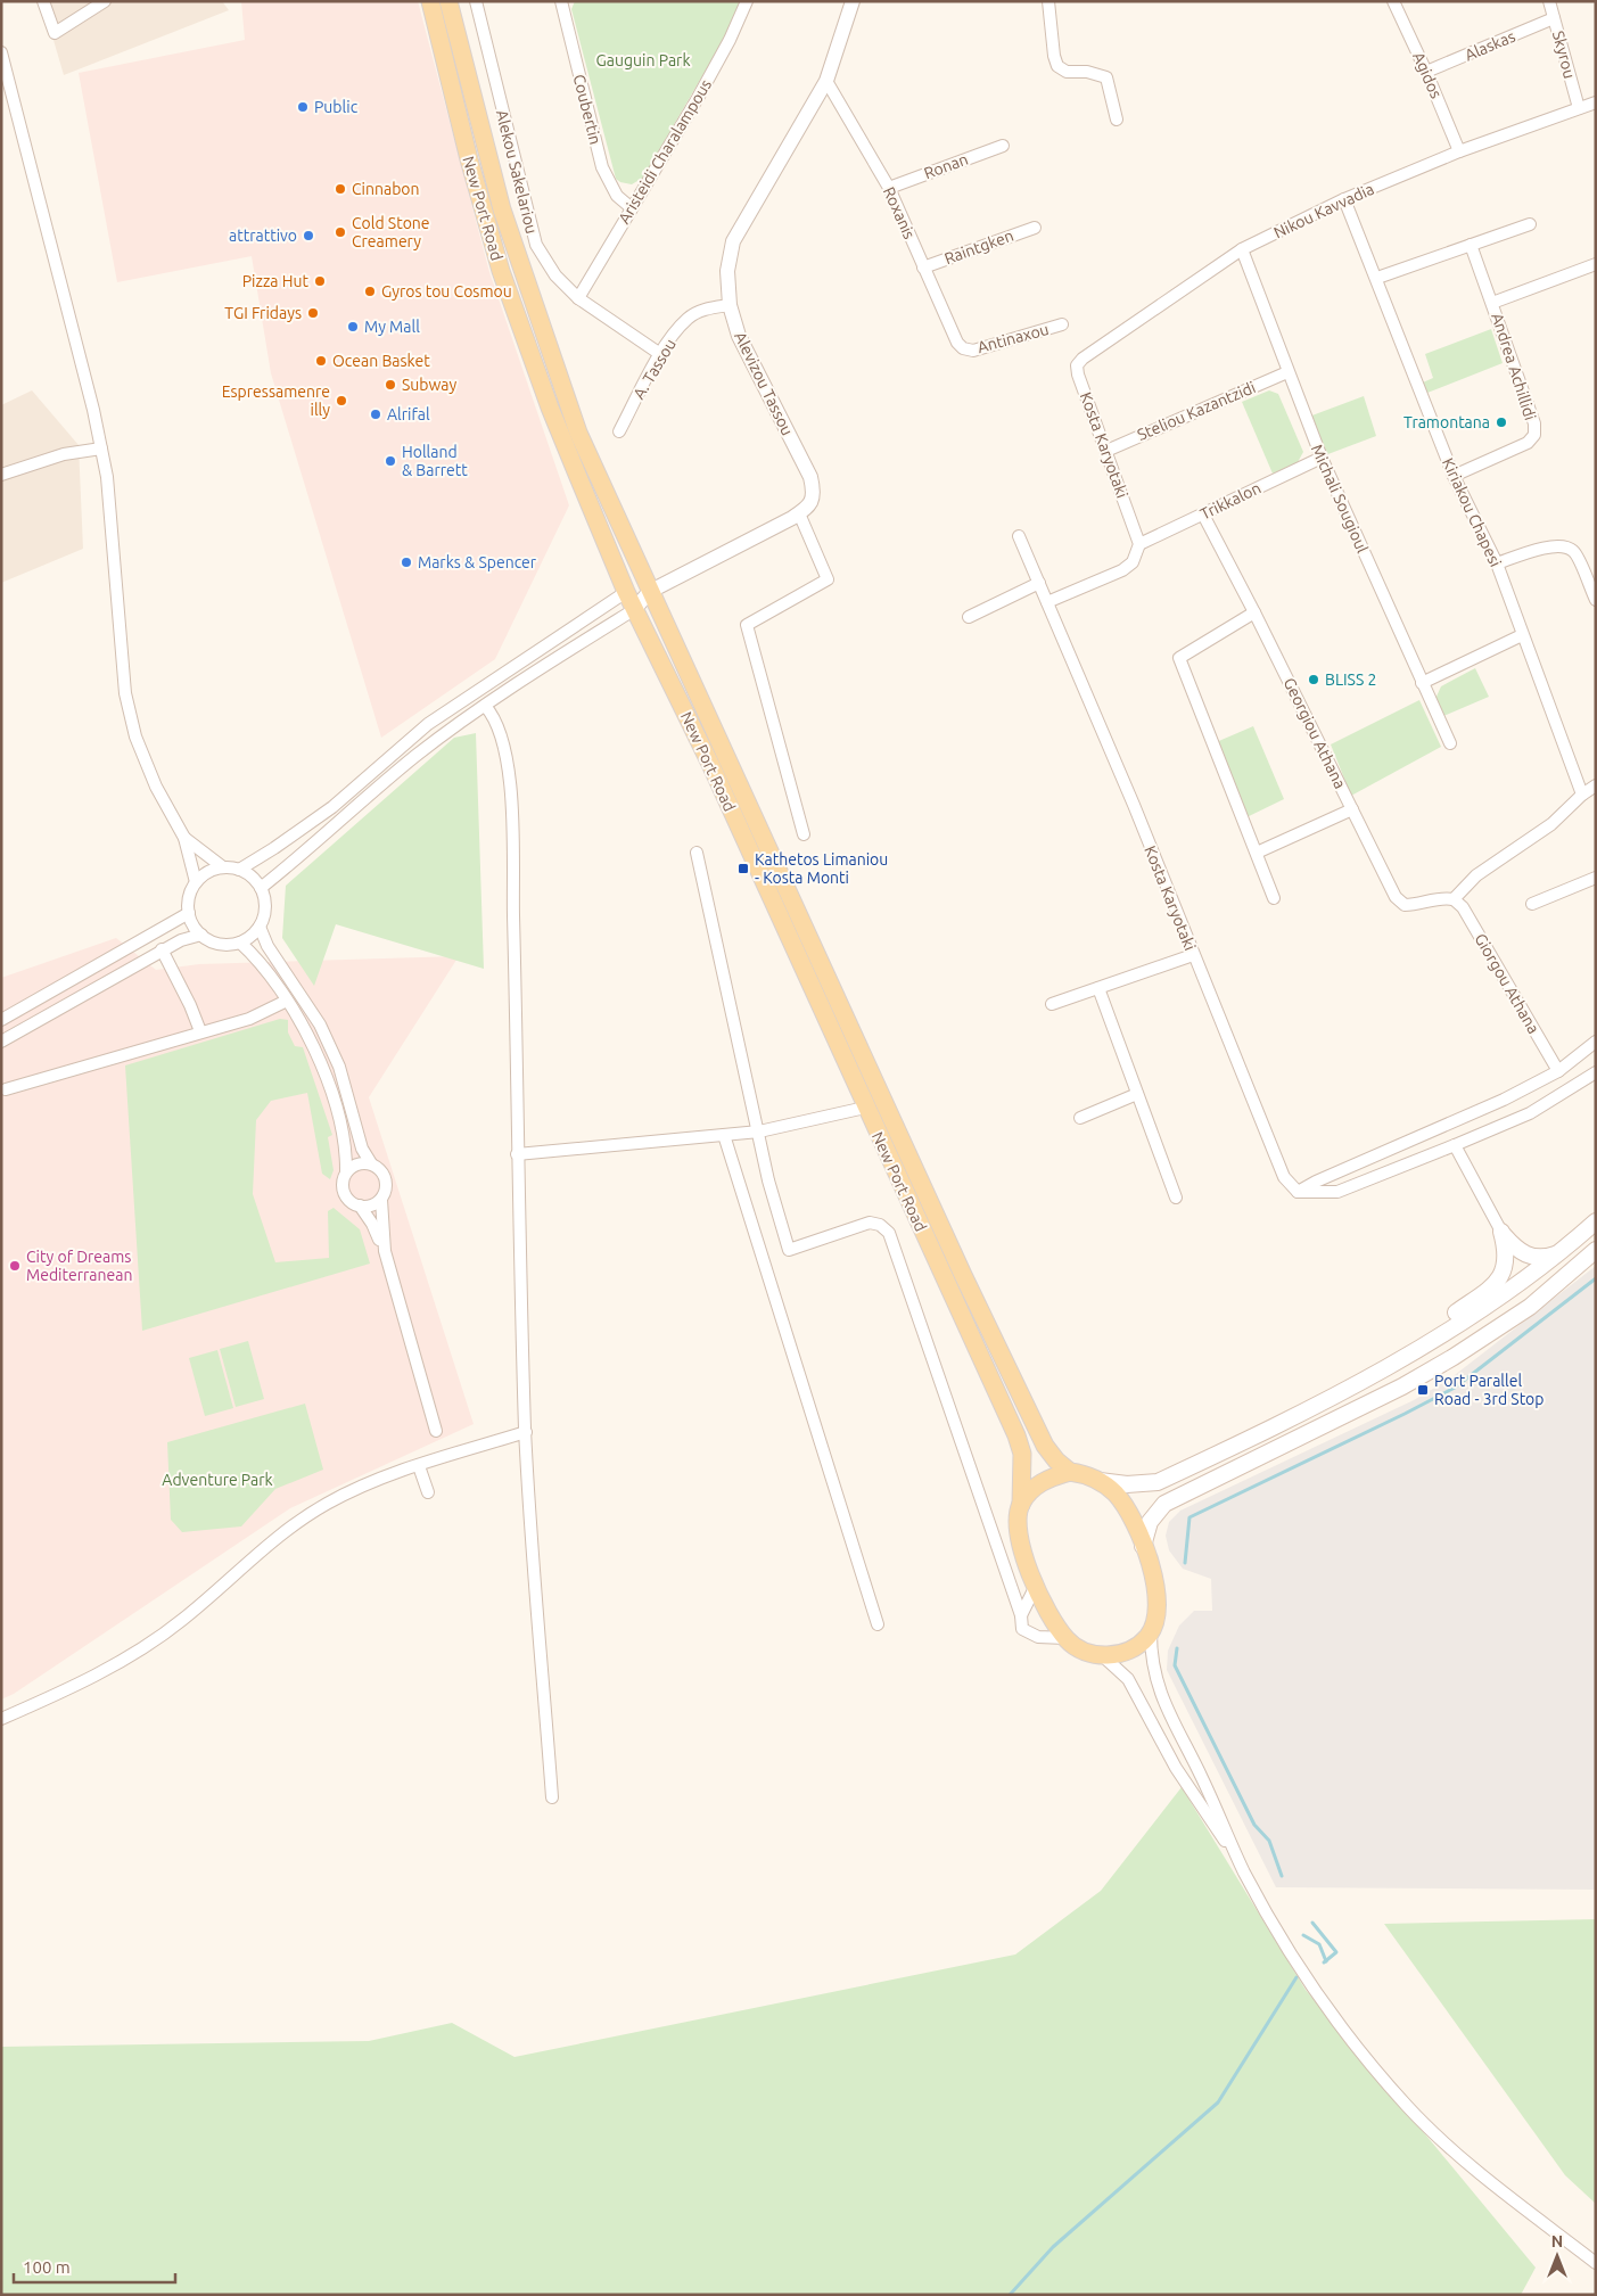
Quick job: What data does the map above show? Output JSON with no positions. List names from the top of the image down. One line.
{"streets":{"main road":["New Port Road"],"street":["Alaskas","Skyrou","Agidos","Coubertin","Aristeidi Charalampous","Ronan","Alekou Sakelariou","Nikou Kavvadia","Roxanis","Raintgken","Antinaxou","Andrea Achillidi","A. Tassou","Alevizou Tassou","Steliou Kazantzidi","Kosta Karyotaki","Michali Sougioul","Trikkalon","Kiriakou Chapesi","Georgiou Athana","Giorgou Athana"]},"crossings":[["Alaskas","Skyrou"],["Alaskas","Agidos"],["Skyrou","Nikou Kavvadia"],["Agidos","Nikou Kavvadia"],["Coubertin","Aristeidi Charalampous"],["Aristeidi Charalampous","Alekou Sakelariou"],["Ronan","Roxanis"],["Alekou Sakelariou","A. Tassou"],["New Port Road","Alevizou Tassou"],["Nikou Kavvadia","Kosta Karyotaki"],["Nikou Kavvadia","Michali Sougioul"],["Nikou Kavvadia","Kiriakou Chapesi"],["Roxanis","Raintgken"],["Roxanis","Antinaxou"],["Roxanis","Alevizou Tassou"],["Andrea Achillidi","Kiriakou Chapesi"],["A. Tassou","Alevizou Tassou"],["Steliou Kazantzidi","Kosta Karyotaki"],["Steliou Kazantzidi","Michali Sougioul"],["Kosta Karyotaki","Trikkalon"],["Michali Sougioul","Trikkalon"],["Trikkalon","Georgiou Athana"],["Georgiou Athana","Giorgou Athana"]],"parks":["Gauguin Park","Adventure Park"],"places":{"other":["Public","Cinnabon","Cold Stone Creamery","attrattivo","Pizza Hut","Gyros tou Cosmou","TGI Fridays","My Mall","Ocean Basket","Subway","Espressamenre illy","Alrifal","Tramontana","Holland & Barrett","Marks & Spencer","BLISS 2","City of Dreams Mediterranean"],"transit":["Kathetos Limaniou - Kosta Monti","Port Parallel Road - 3rd Stop"]},"scale_bar":"100 m","north":"top"}
